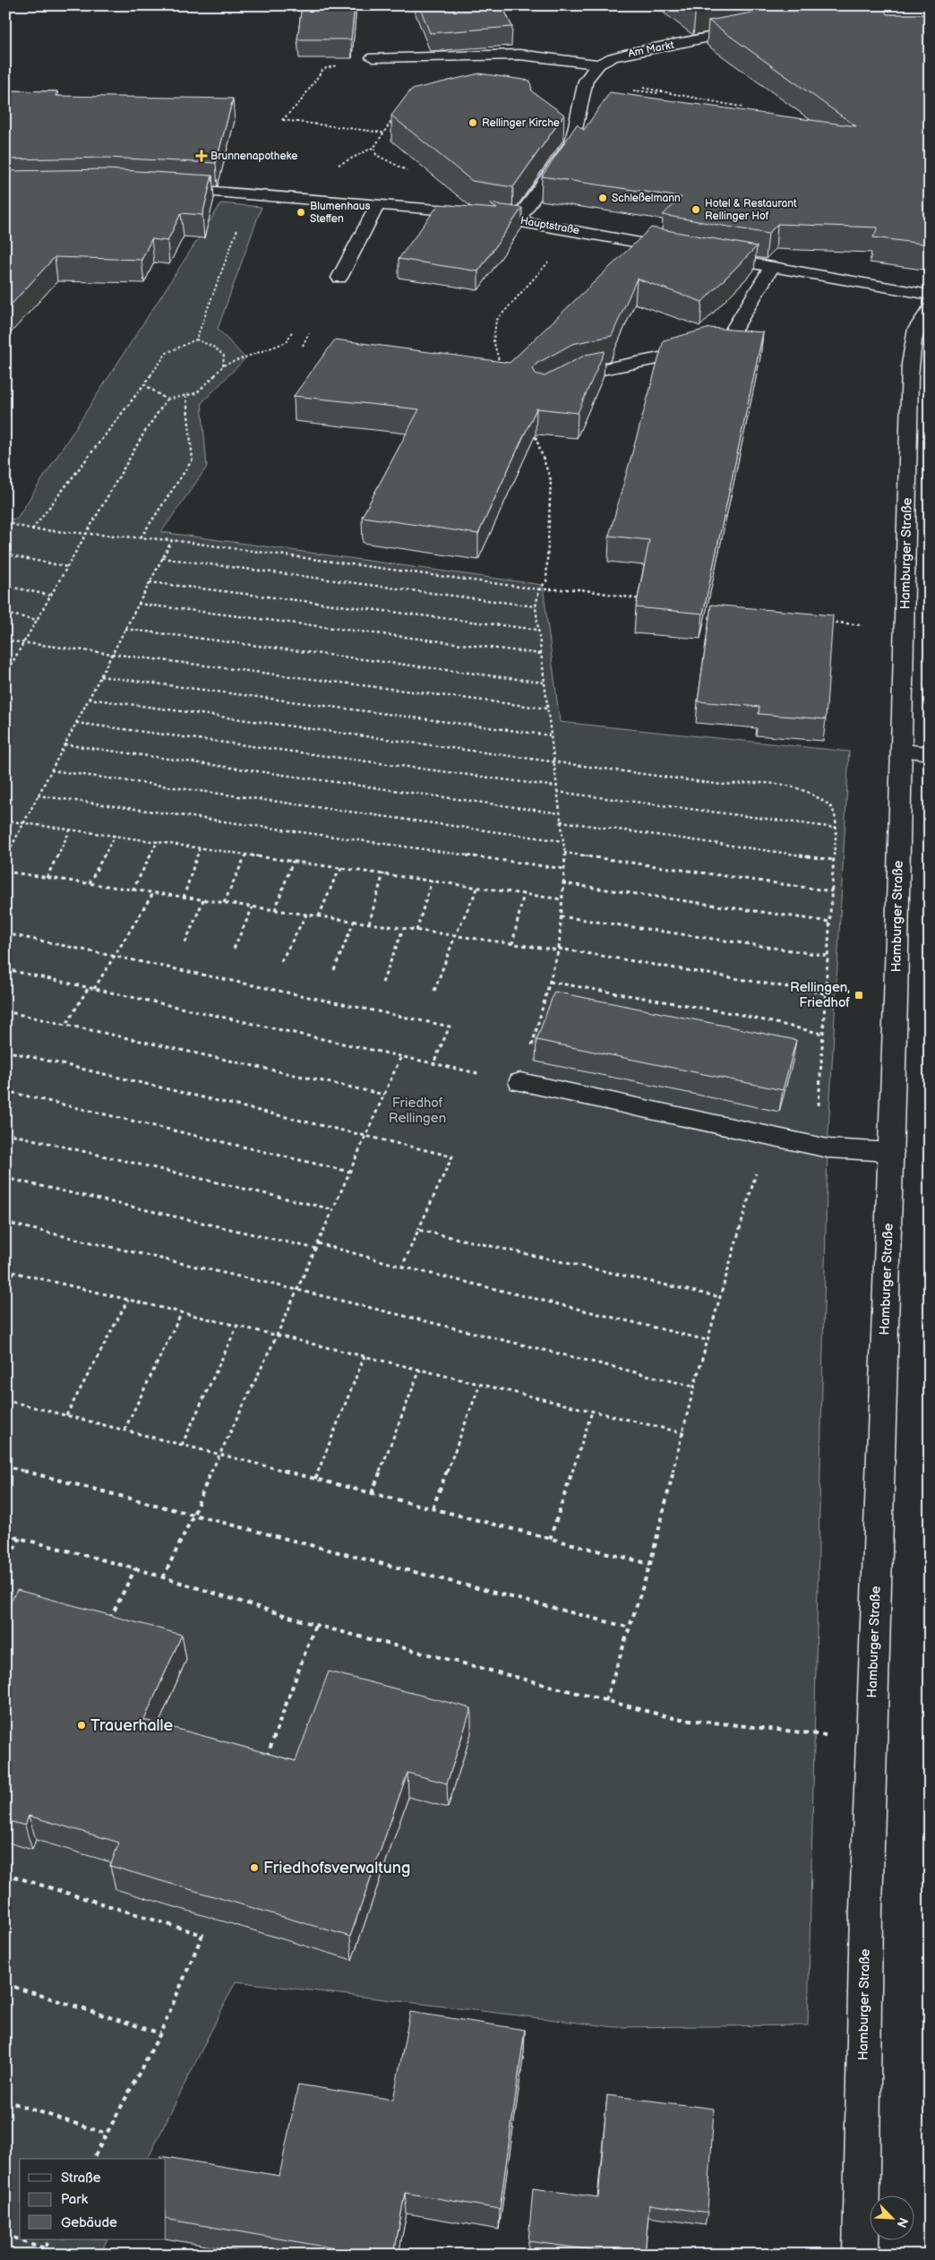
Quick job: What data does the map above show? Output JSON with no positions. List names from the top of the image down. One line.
{"streets":{"main road":["Am Markt","Hauptstraße","Hamburger Straße"]},"parks":["Friedhof Rellingen"],"places":{"other":["Rellinger Kirche","Schleßelmann","Hotel & Restaurant Rellinger Hof","Blumenhaus Steffen","Trauerhalle","Friedhofsverwaltung"],"health":["Brunnenapotheke"],"transit":["Rellingen, Friedhof"]},"legend":["Straße","Park","Gebäude"],"north":"bottom right"}
